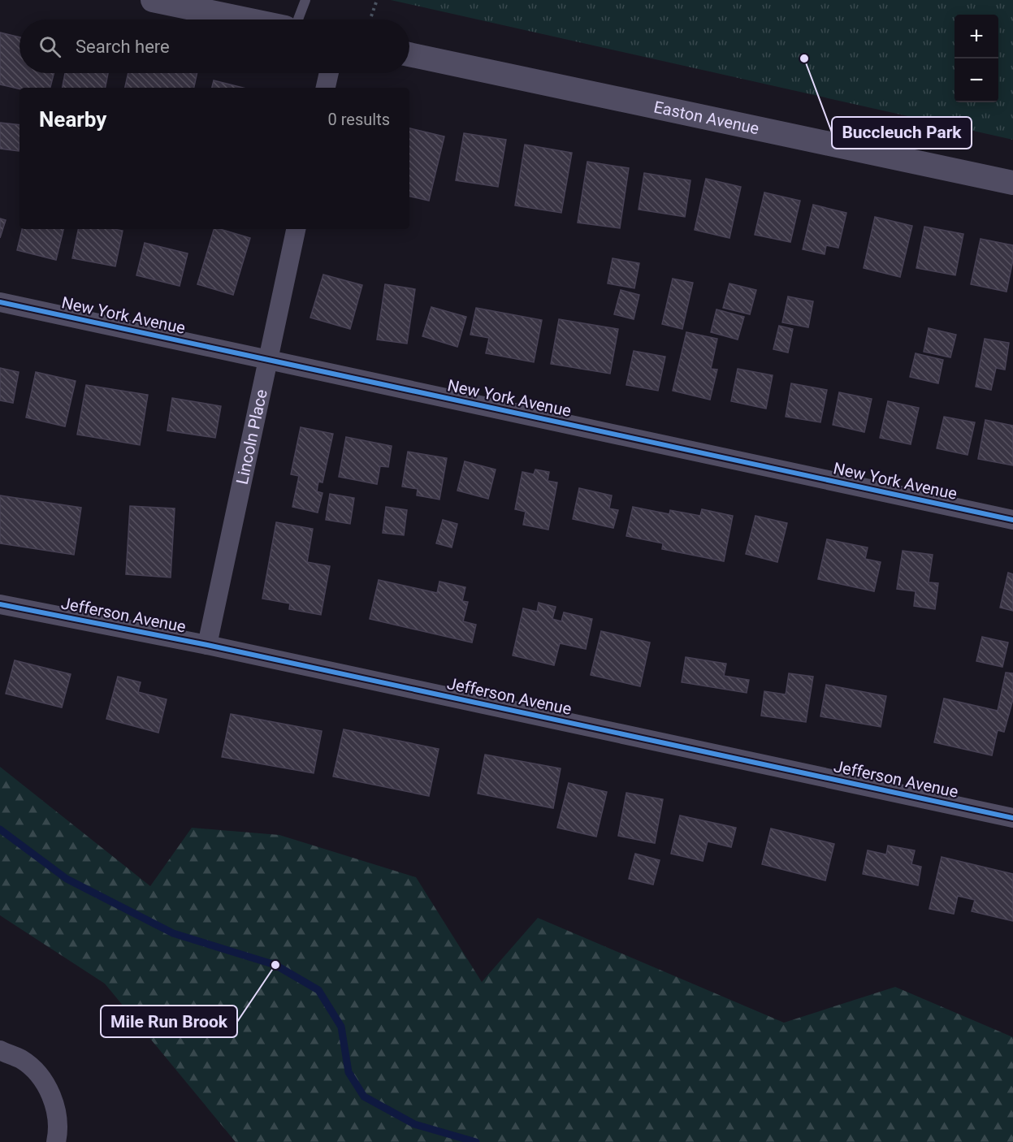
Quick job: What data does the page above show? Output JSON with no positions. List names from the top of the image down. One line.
{"streets":{"street":["Easton Avenue","New York Avenue","Lincoln Place","Jefferson Avenue"]},"crossings":[["New York Avenue","Lincoln Place"],["Lincoln Place","Jefferson Avenue"]],"places":["Buccleuch Park","Mile Run Brook"],"page":{"map_buttons":["+","−"],"search":"Search here","heading":["Nearby","0 results"]}}
